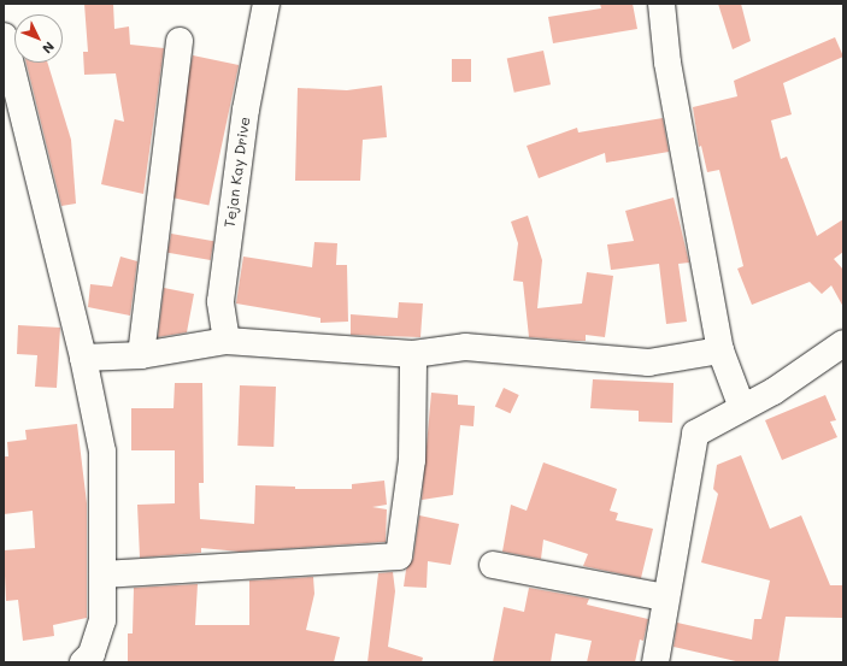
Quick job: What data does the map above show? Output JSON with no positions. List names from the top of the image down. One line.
{"streets":{"street":["Tejan Kay Drive"]},"north":"bottom right"}
